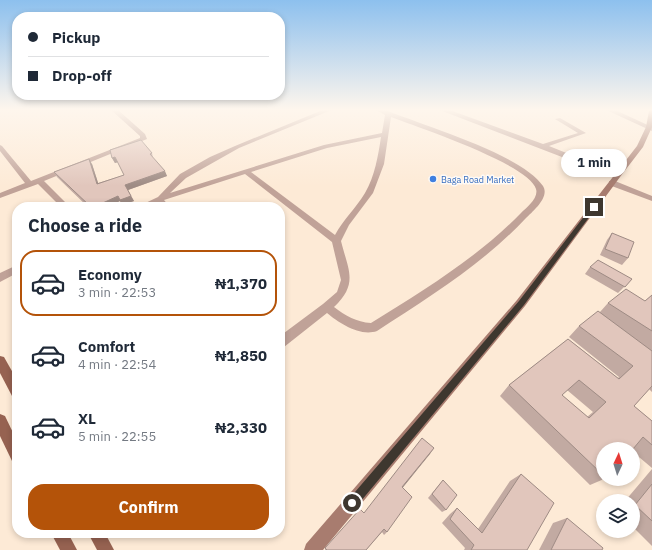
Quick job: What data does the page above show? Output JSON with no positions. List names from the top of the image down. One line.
{"places":["Baga Road Market"],"north":"top","page":{"banner":["Pickup","Drop-off"],"bubble":"1 min","heading":"Choose a ride","list":[{"name":"Economy","note":"3 min · 22:53","value":"₦1,370"},{"name":"Comfort","note":"4 min · 22:54","value":"₦1,850"},{"name":"XL","note":"5 min · 22:55","value":"₦2,330"}],"buttons":"Confirm"}}
